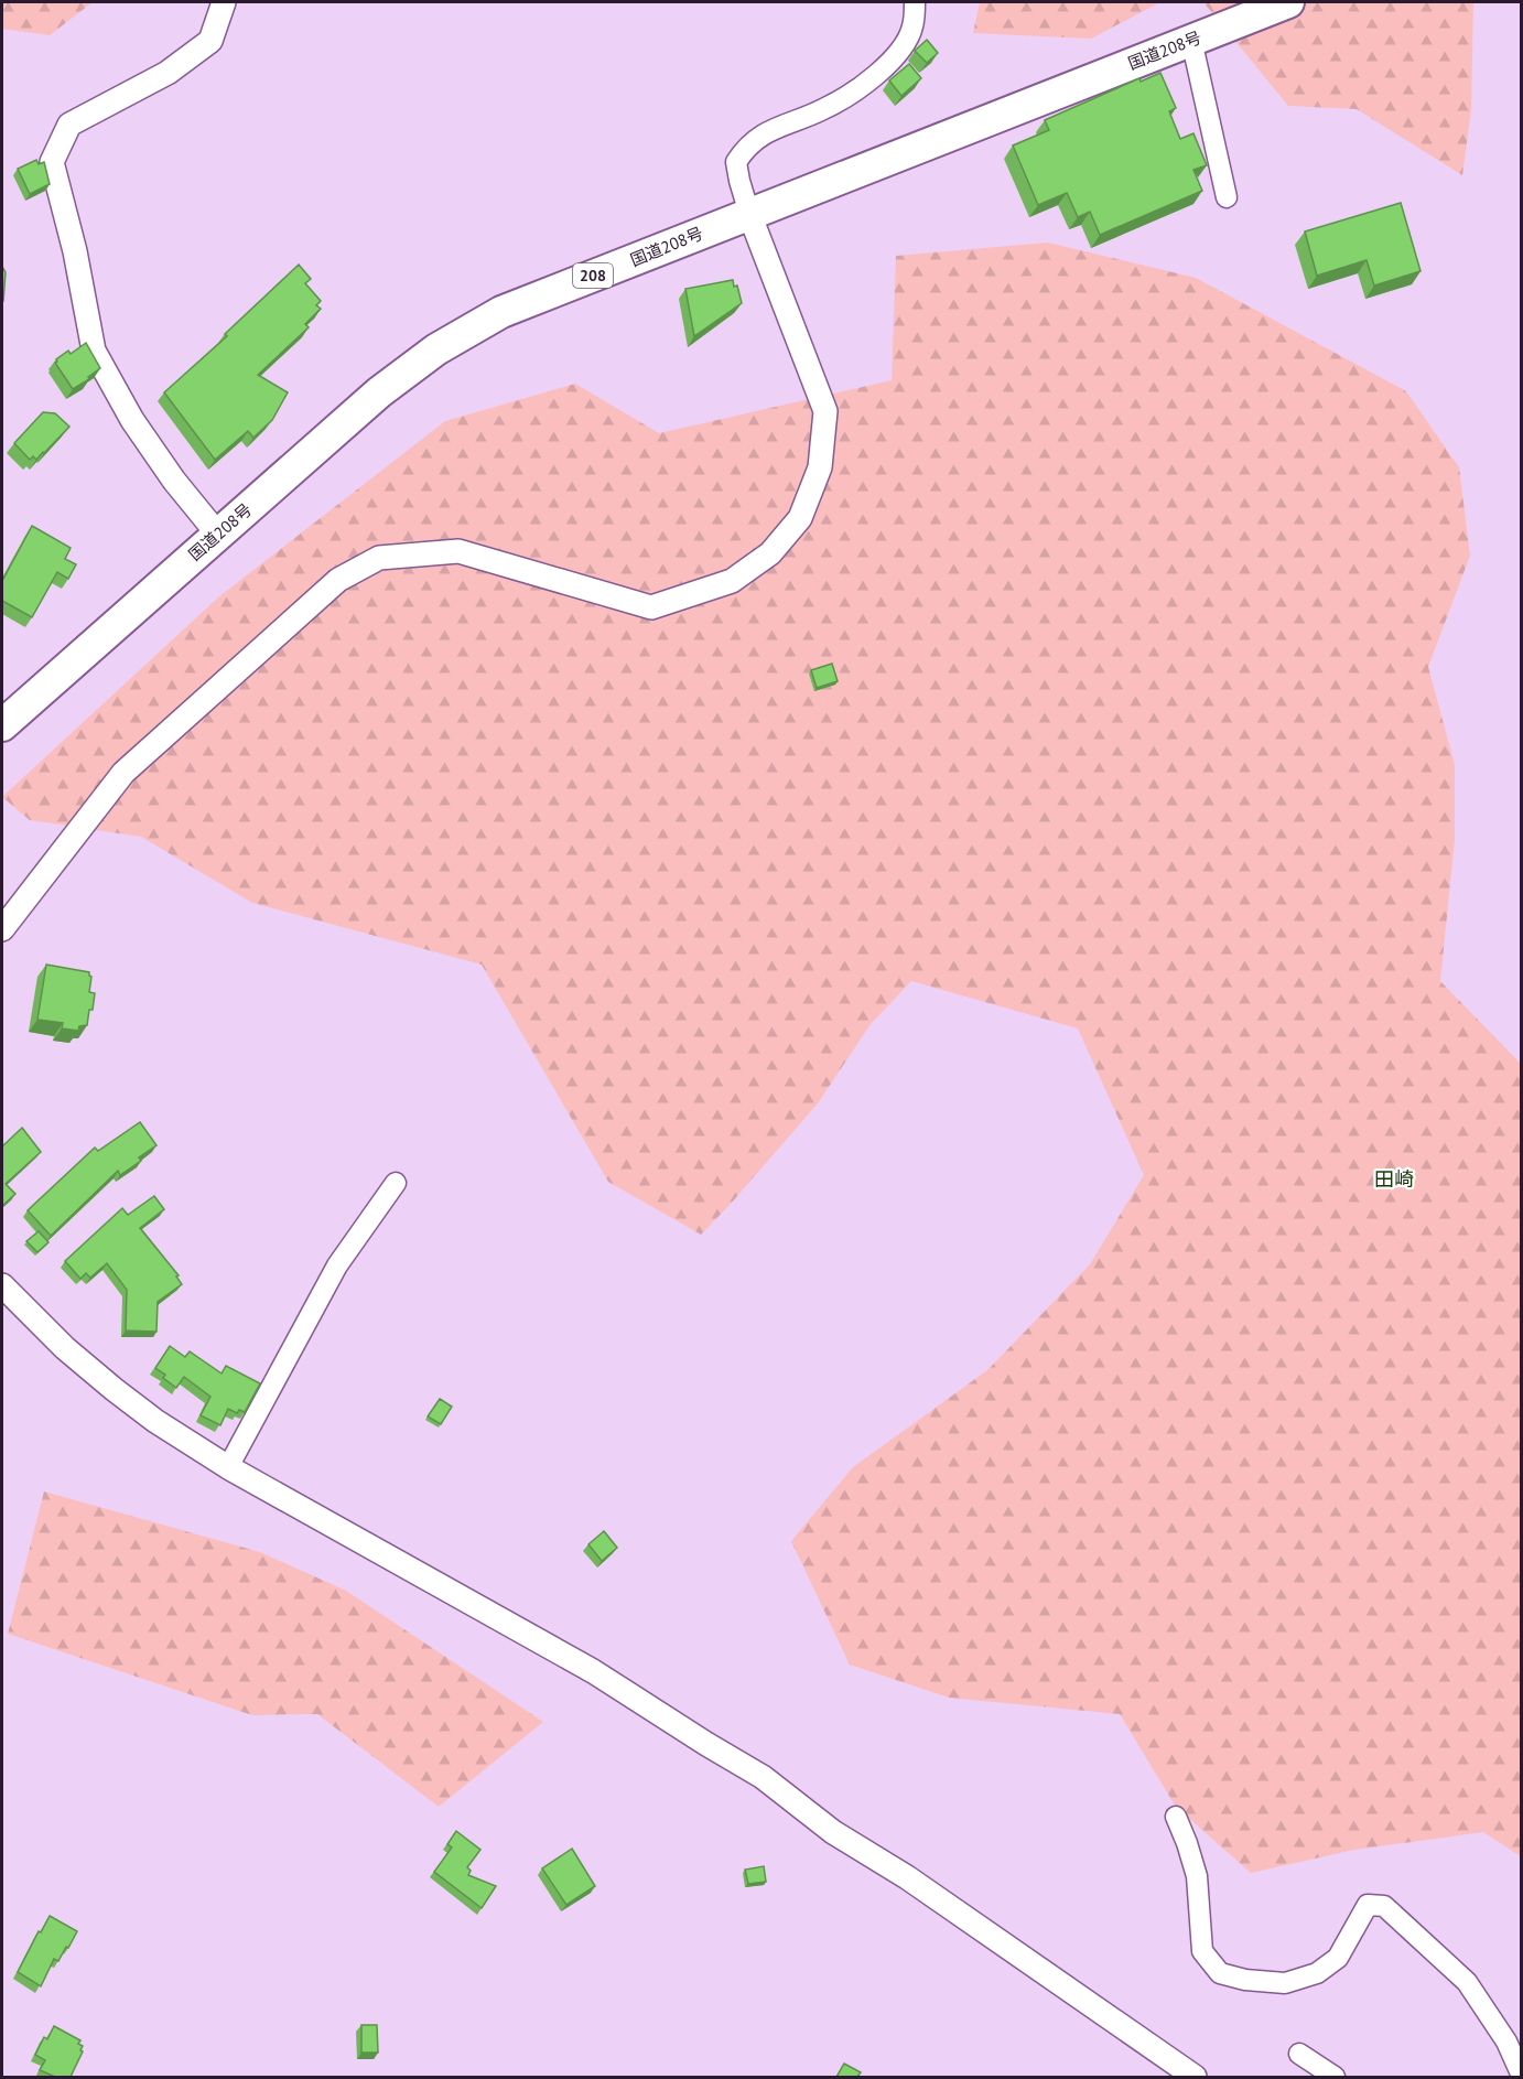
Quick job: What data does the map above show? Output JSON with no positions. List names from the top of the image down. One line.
{"streets":{"highway":["国道208号","208"]},"districts":["田崎"]}
